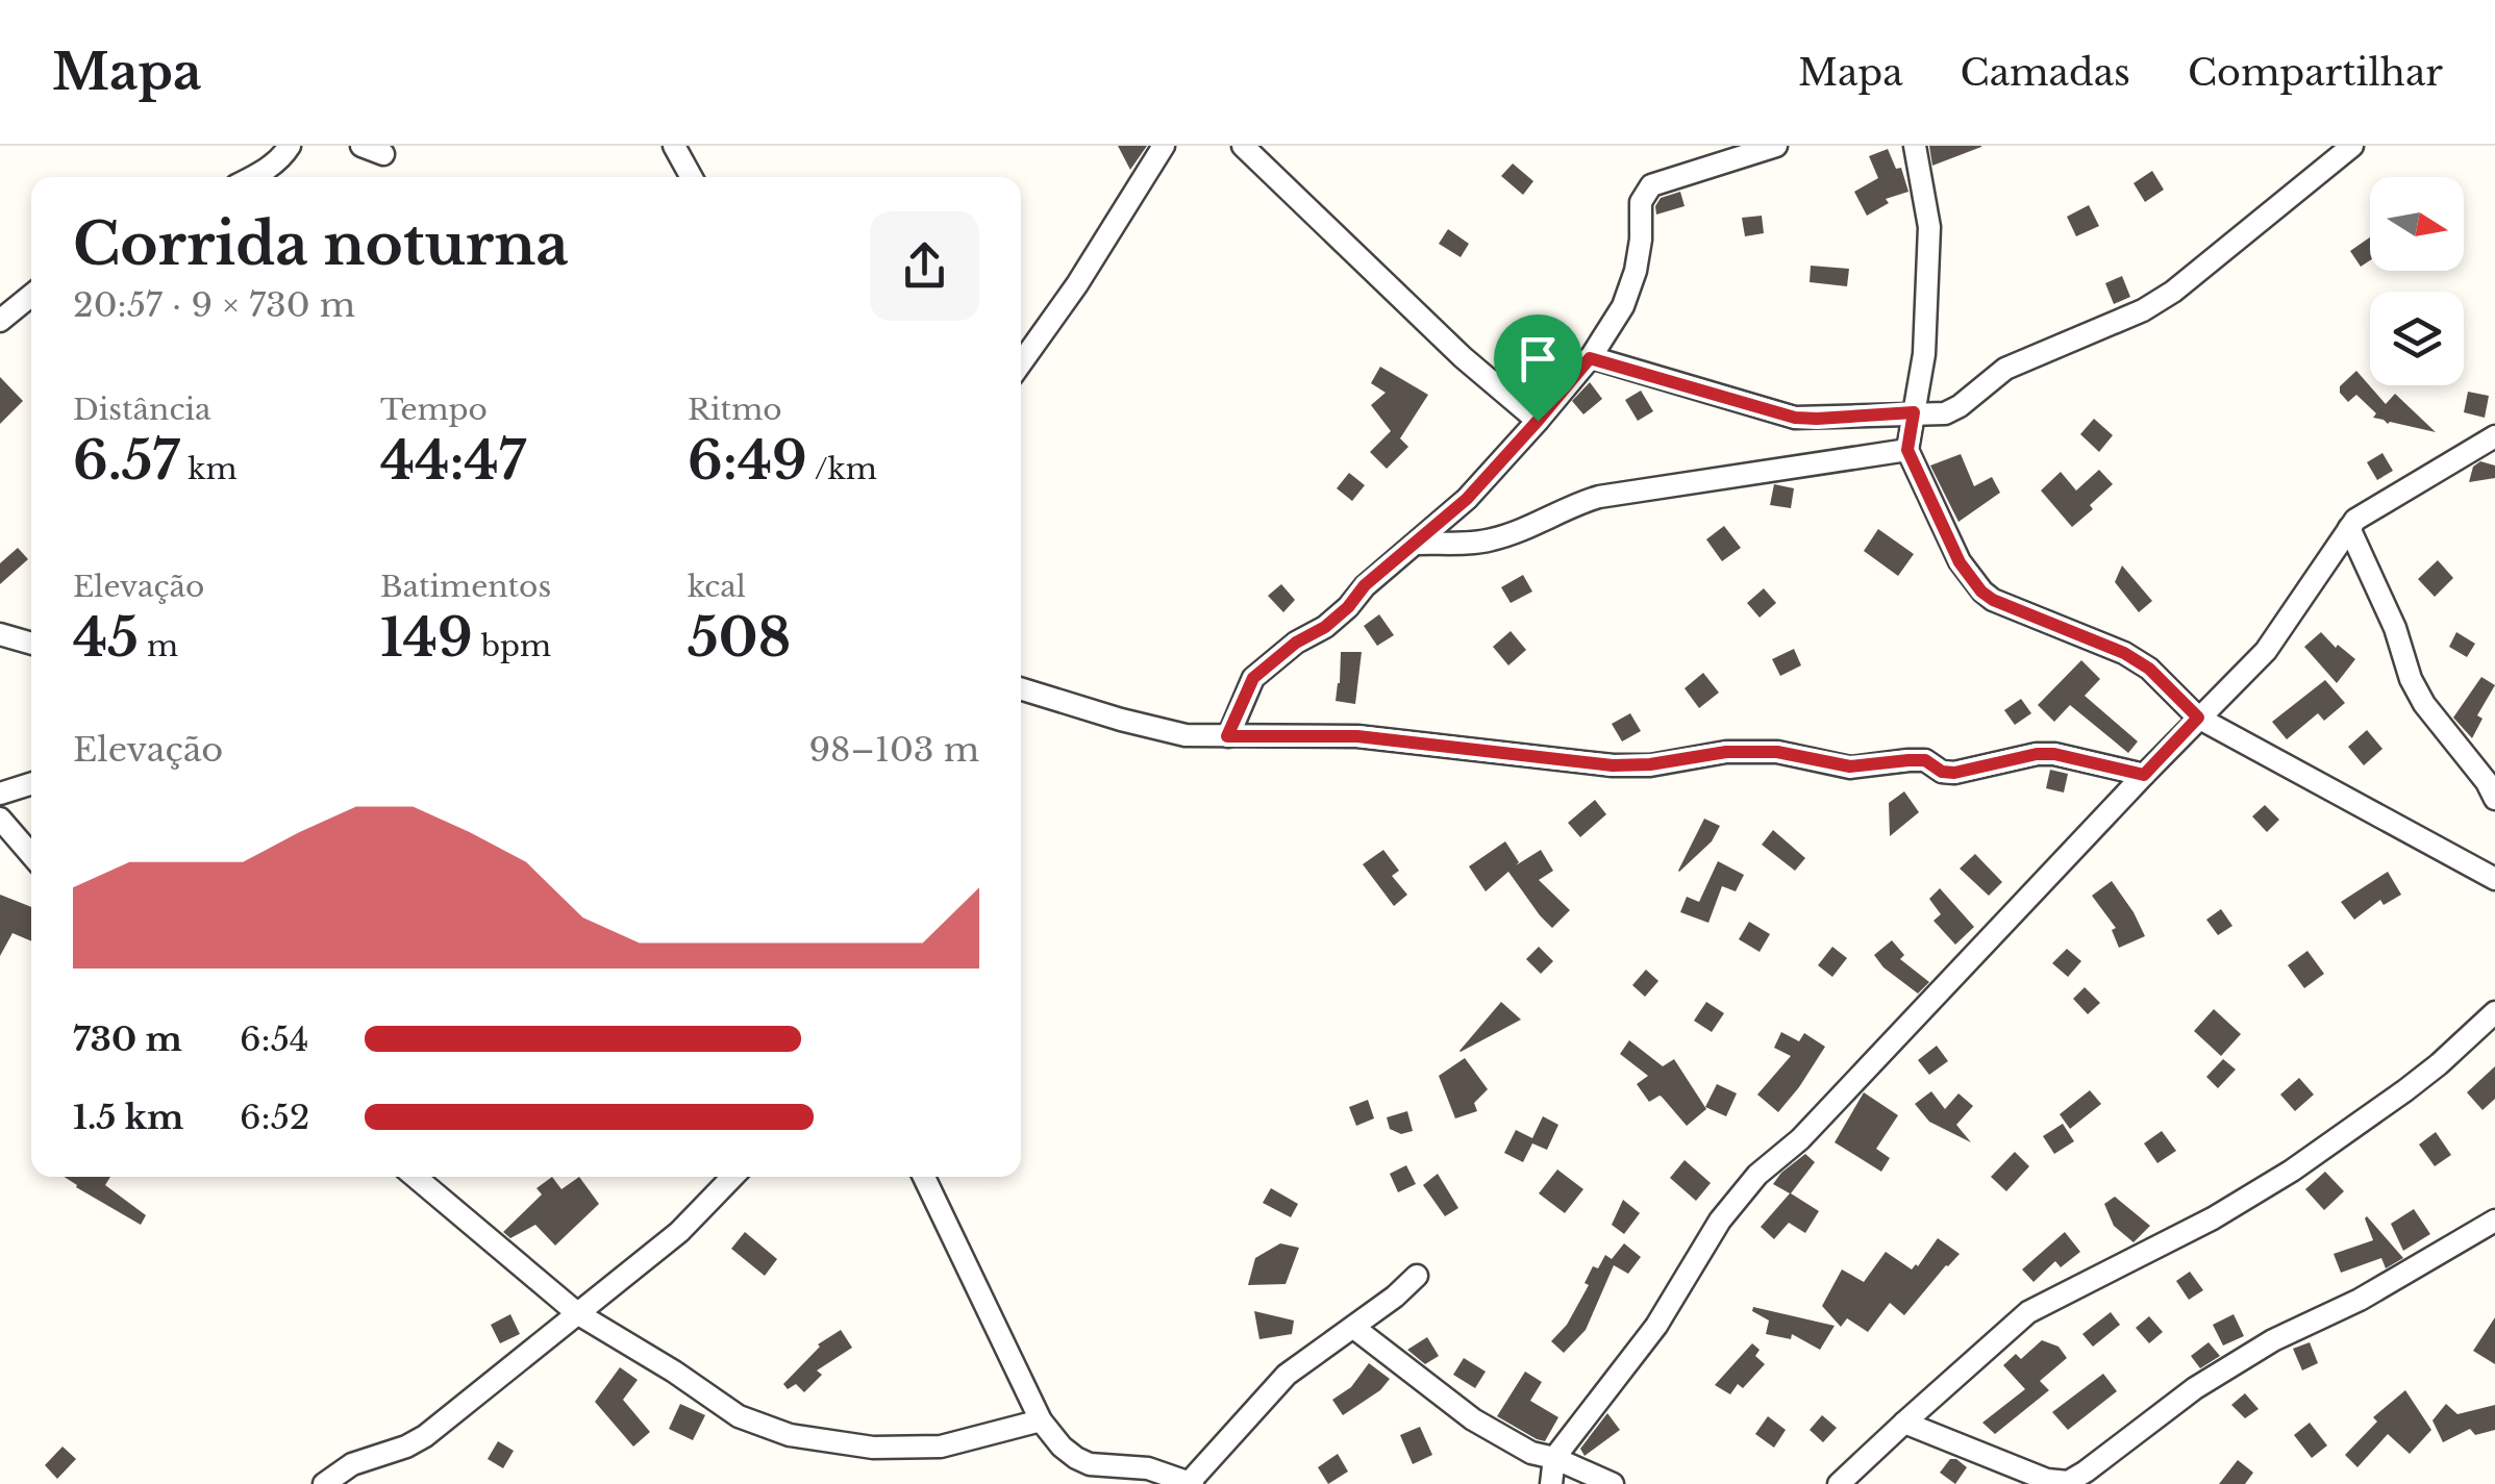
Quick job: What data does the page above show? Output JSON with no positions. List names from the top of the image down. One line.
{"north":"right","page":{"header":"Mapa","nav":["Mapa","Camadas","Compartilhar"],"heading":["Corrida noturna","20:57 · 9 × 730 m"],"stats":[["Distância","6.57 km"],["Tempo","44:47"],["Ritmo","6:49 /km"],["Elevação","45 m"],["Batimentos","149 bpm"],["kcal","508"]],"chart":["Elevação","98–103 m"],"list":[{"name":"730 m","note":"6:54"},{"name":"1.5 km","note":"6:52"}]}}
